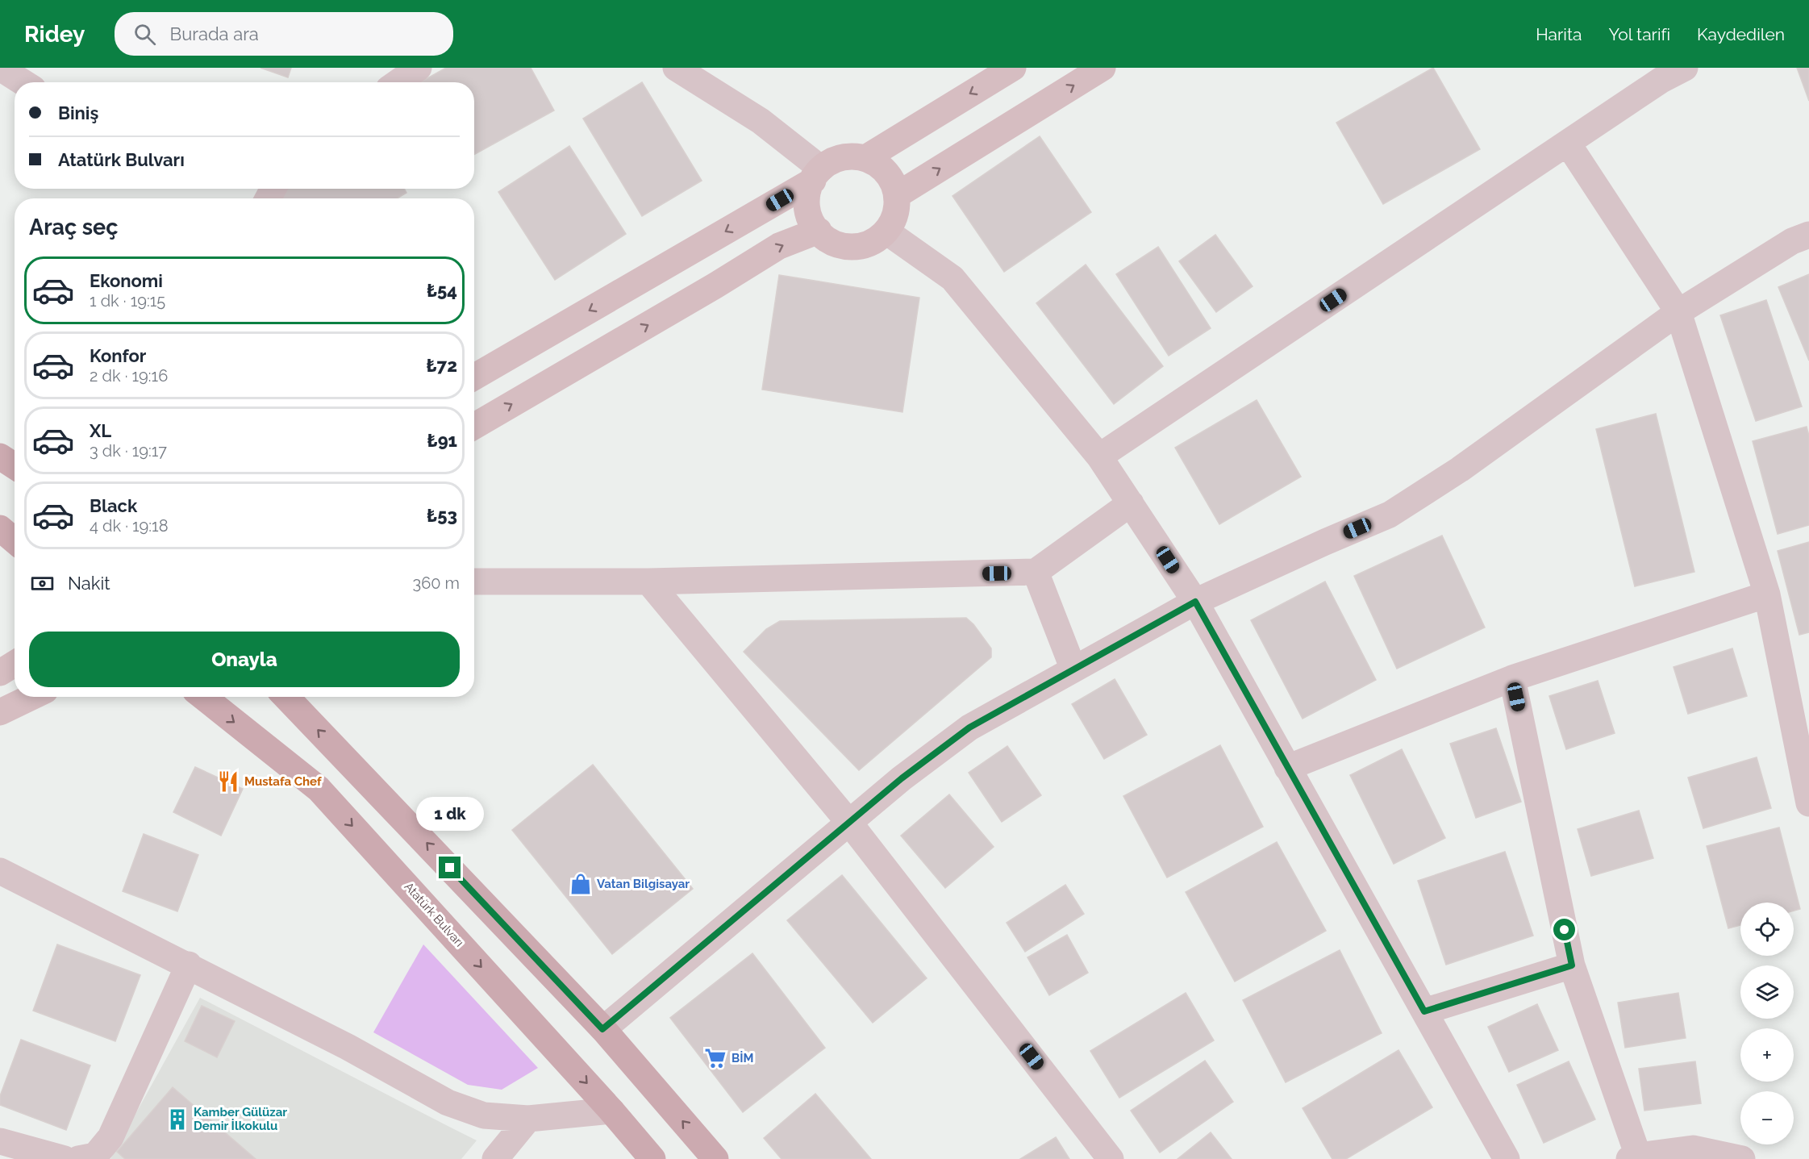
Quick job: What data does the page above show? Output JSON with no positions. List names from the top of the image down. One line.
{"streets":{"main road":["Atatürk Bulvarı"]},"places":{"restaurant":["Mustafa Chef"],"shop":["Vatan Bilgisayar"],"supermarket":["BİM"],"building":["Kamber Gülüzar Demir İlkokulu"]},"page":{"header":"Ridey","search":"Burada ara","nav":["Harita","Yol tarifi","Kaydedilen"],"banner":["Biniş","Atatürk Bulvarı"],"heading":"Araç seç","list":[{"name":"Ekonomi","note":"1 dk · 19:15","value":"₺54"},{"name":"Konfor","note":"2 dk · 19:16","value":"₺72"},{"name":"XL","note":"3 dk · 19:17","value":"₺91"},{"name":"Black","note":"4 dk · 19:18","value":"₺53"}],"pay":["Nakit","360 m"],"buttons":"Onayla","bubble":"1 dk","map_buttons":["+","−"]}}
